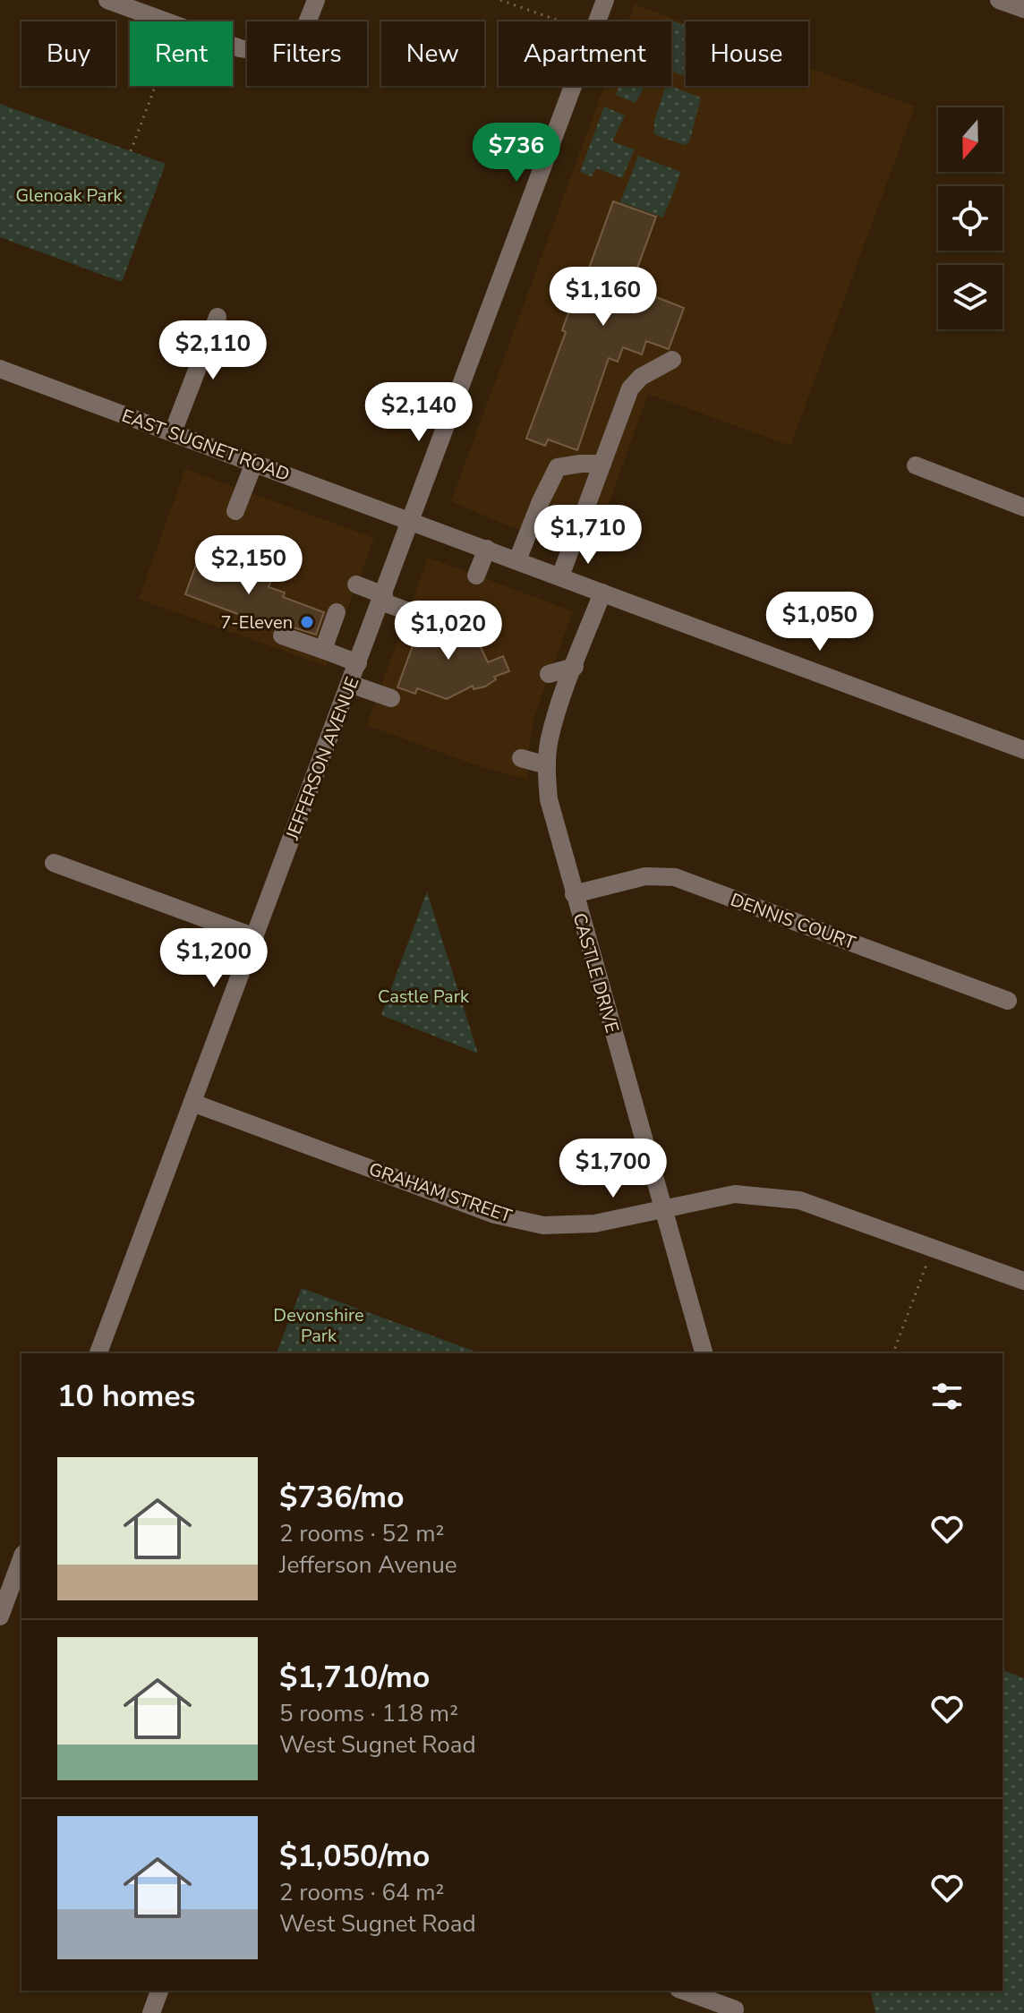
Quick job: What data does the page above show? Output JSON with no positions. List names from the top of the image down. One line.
{"streets":{"street":["EAST SUGNET ROAD","JEFFERSON AVENUE","DENNIS COURT","CASTLE DRIVE","GRAHAM STREET"]},"crossings":[["EAST SUGNET ROAD","JEFFERSON AVENUE"],["EAST SUGNET ROAD","CASTLE DRIVE"],["JEFFERSON AVENUE","GRAHAM STREET"],["DENNIS COURT","CASTLE DRIVE"],["CASTLE DRIVE","GRAHAM STREET"]],"parks":["Glenoak Park","Castle Park","Devonshire Park"],"places":["7-Eleven"],"north":"bottom","page":{"chip":["Buy","Rent","Filters","New","Apartment","House"],"price":["$736","$1,160","$2,110","$2,140","$1,710","$2,150","$1,050","$1,020","$1,200","$1,700"],"heading":"10 homes","list":[{"name":"$736/mo","note":"2 rooms · 52 m² · Jefferson Avenue"},{"name":"$1,710/mo","note":"5 rooms · 118 m² · West Sugnet Road"},{"name":"$1,050/mo","note":"2 rooms · 64 m² · West Sugnet Road"}]}}
